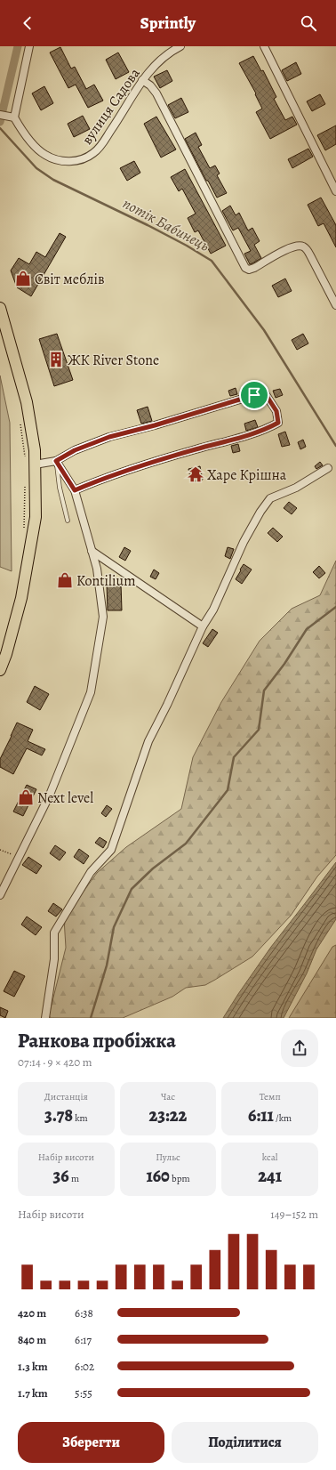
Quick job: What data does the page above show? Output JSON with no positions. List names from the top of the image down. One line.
{"streets":{"street":["вулиця Садова"]},"water":["потік Бабинець"],"places":{"shop":["Світ меблів","Kontilium","Next level"],"building":["ЖК River Stone"],"temple":["Харе Крішна"]},"page":{"header":"Sprintly","heading":["Ранкова пробіжка","07:14 · 9 × 420 m"],"stats":[["Дистанція","3.78 km"],["Час","23:22"],["Темп","6:11 /km"],["Набір висоти","36 m"],["Пульс","160 bpm"],["kcal","241"]],"chart":["Набір висоти","149–152 m"],"list":[{"name":"420 m","note":"6:38"},{"name":"840 m","note":"6:17"},{"name":"1.3 km","note":"6:02"},{"name":"1.7 km","note":"5:55"}],"buttons":["Зберегти","Поділитися"]}}
